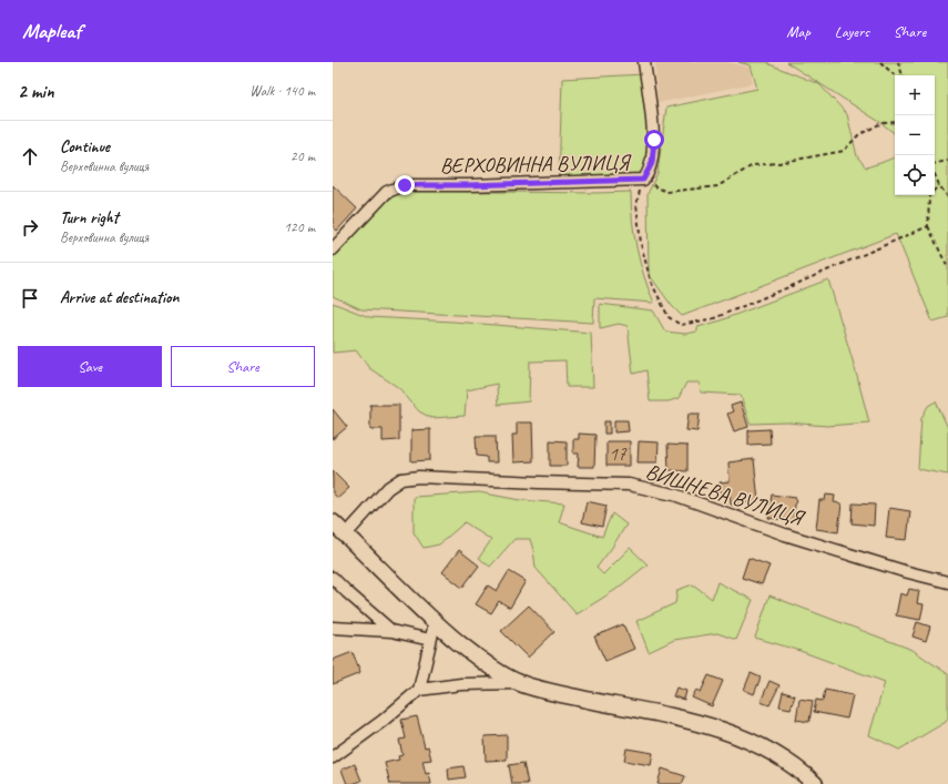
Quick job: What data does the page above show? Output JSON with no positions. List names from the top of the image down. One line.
{"streets":{"street":["ВЕРХОВИННА ВУЛИЦЯ","ВИШНЕВА ВУЛИЦЯ"]},"house_numbers":["17"],"page":{"header":"Mapleaf","nav":["Map","Layers","Share"],"heading":["2 min","Walk · 140 m"],"map_buttons":["+","−"],"list":[["Continue","Верховинна вулиця","20 m"],["Turn right","Верховинна вулиця","120 m"],"Arrive at destination"],"buttons":["Save","Share"]}}
